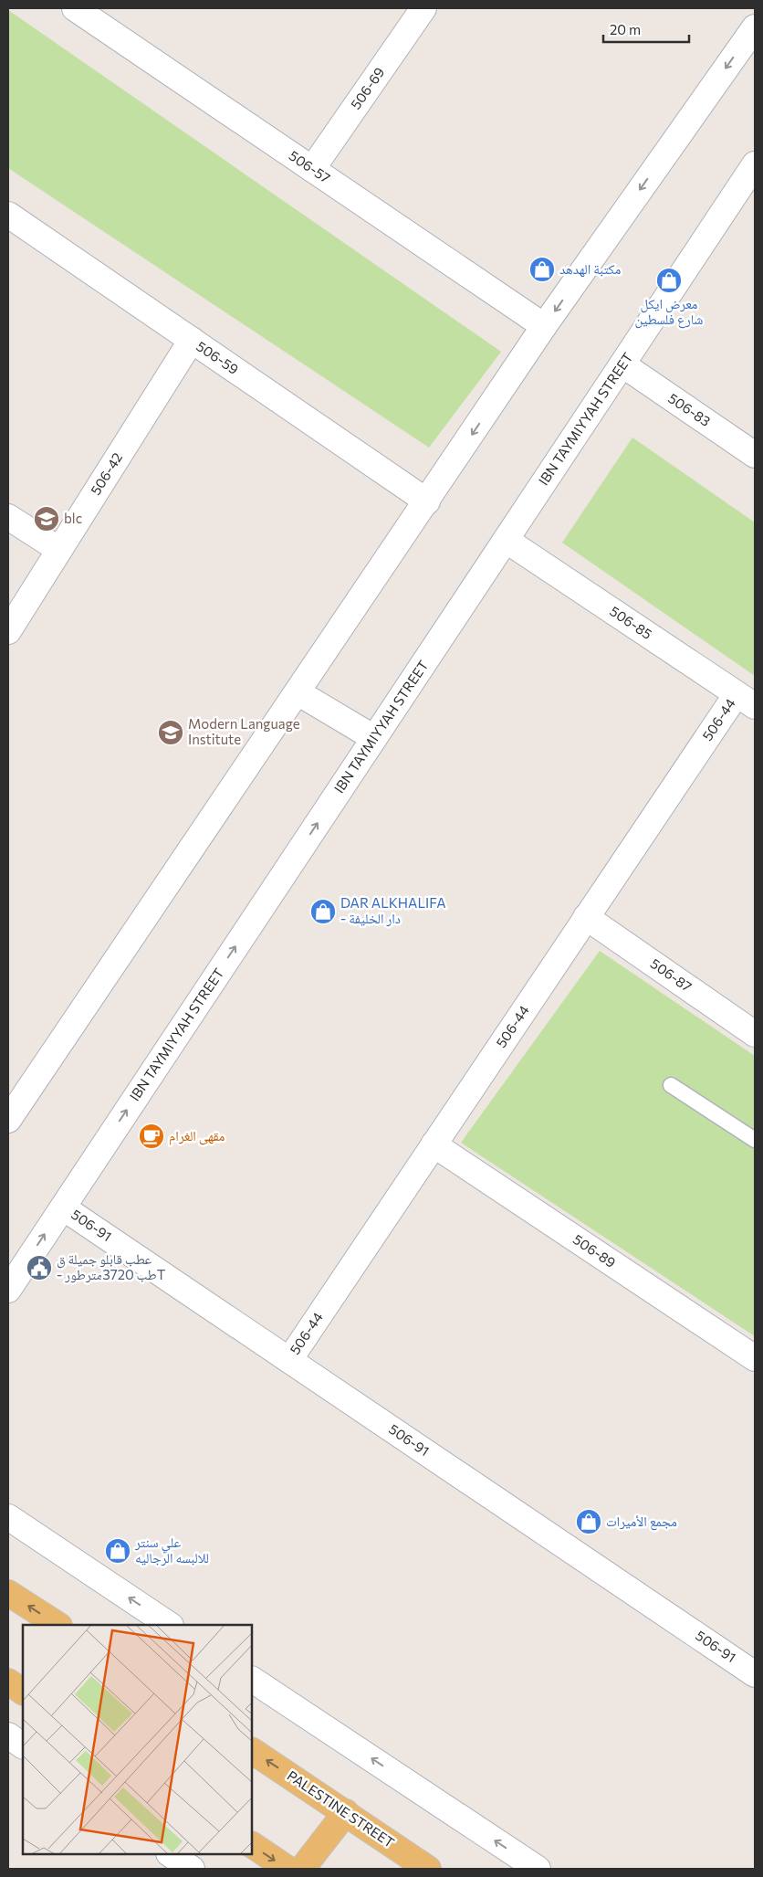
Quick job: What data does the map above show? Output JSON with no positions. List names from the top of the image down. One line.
{"streets":{"main road":["PALESTINE STREET"],"street":["506-69","506-57","506-59","506-83","IBN TAYMIYYAH STREET","506-42","506-85","506-44","506-87","506-91","506-89"]},"crossings":[["506-69","506-57"],["506-59","506-42"],["506-83","IBN TAYMIYYAH STREET"],["IBN TAYMIYYAH STREET","506-85"],["IBN TAYMIYYAH STREET","506-91"],["506-85","506-44"],["506-44","506-87"],["506-44","506-91"],["506-44","506-89"]],"places":{"shop":["مكتبة الهدهد","معرض ايكل شارع فلسطين","DAR ALKHALIFA - دار الخليفة","مجمع الأميرات","علي سنتر للالبسه الرجاليه"],"school or university":["blc","Modern Language Institute"],"cafe":["مقهى الغرام"],"public building":["عطب قابلو جميلة ق - طب 3720مترطورT"]},"scale_bar":"20 m"}
